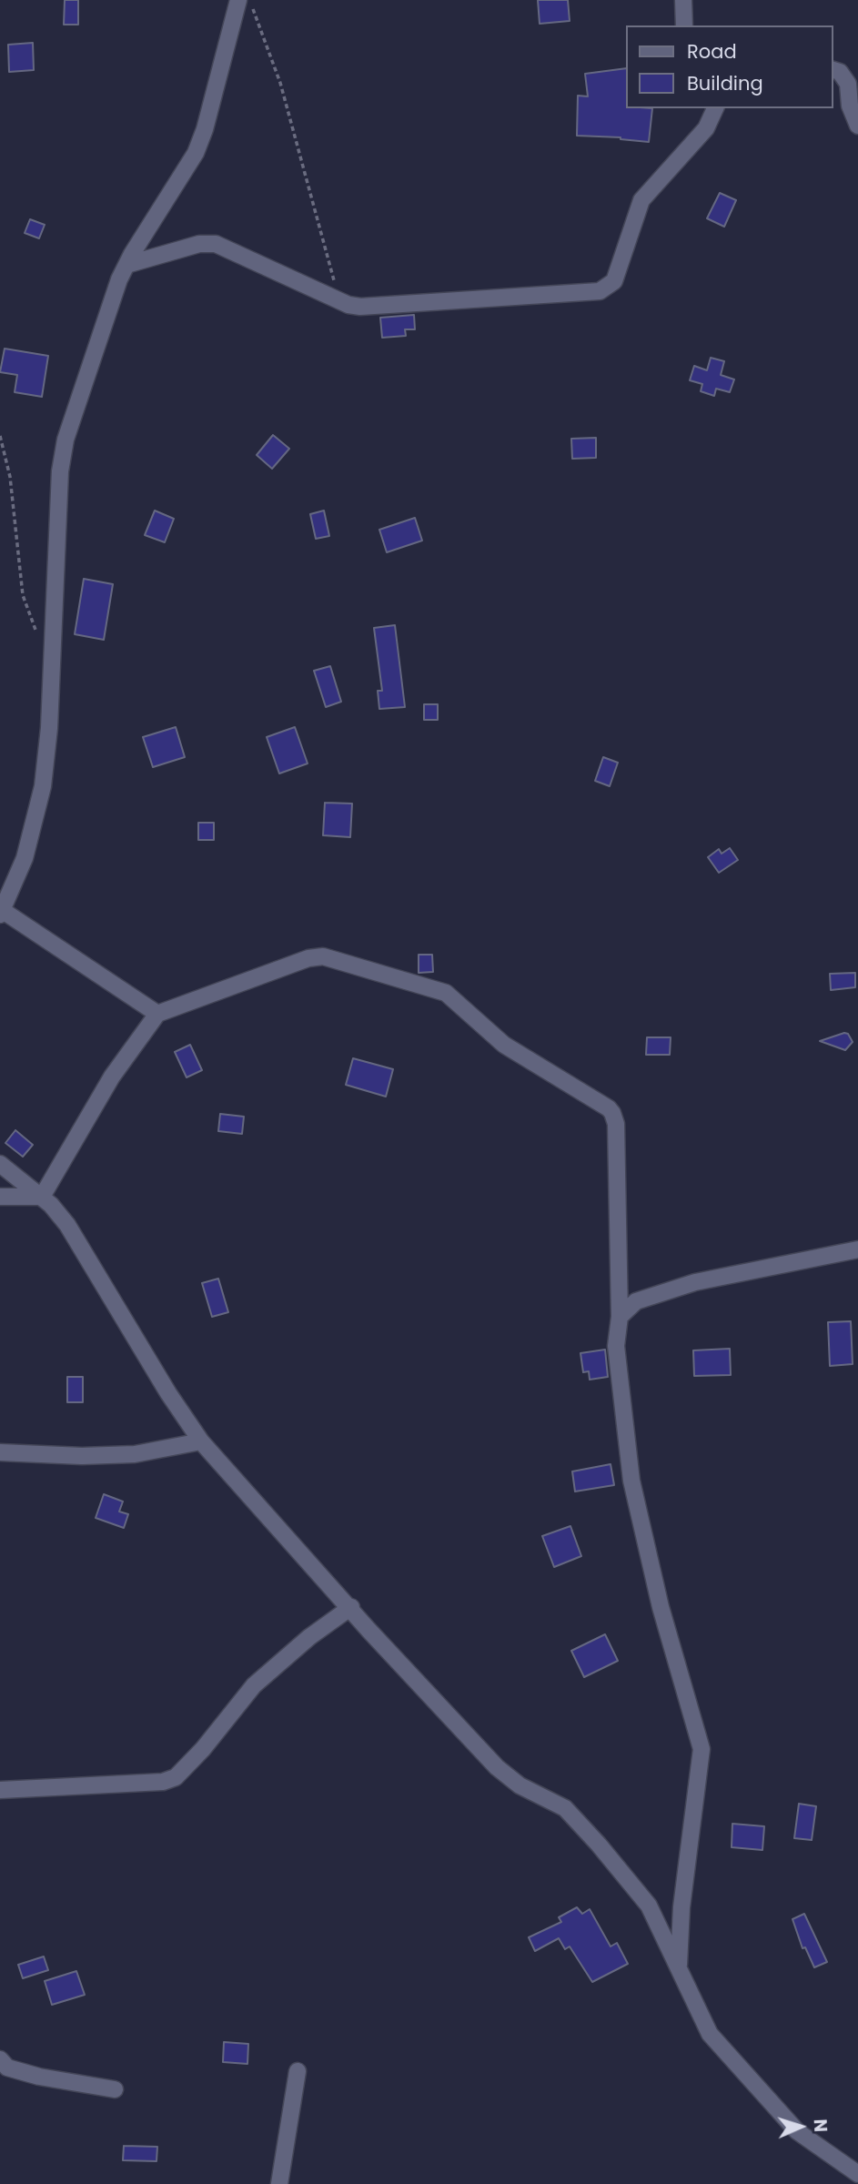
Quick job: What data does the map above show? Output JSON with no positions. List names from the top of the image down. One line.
{"legend":["Road","Building"],"north":"right"}
